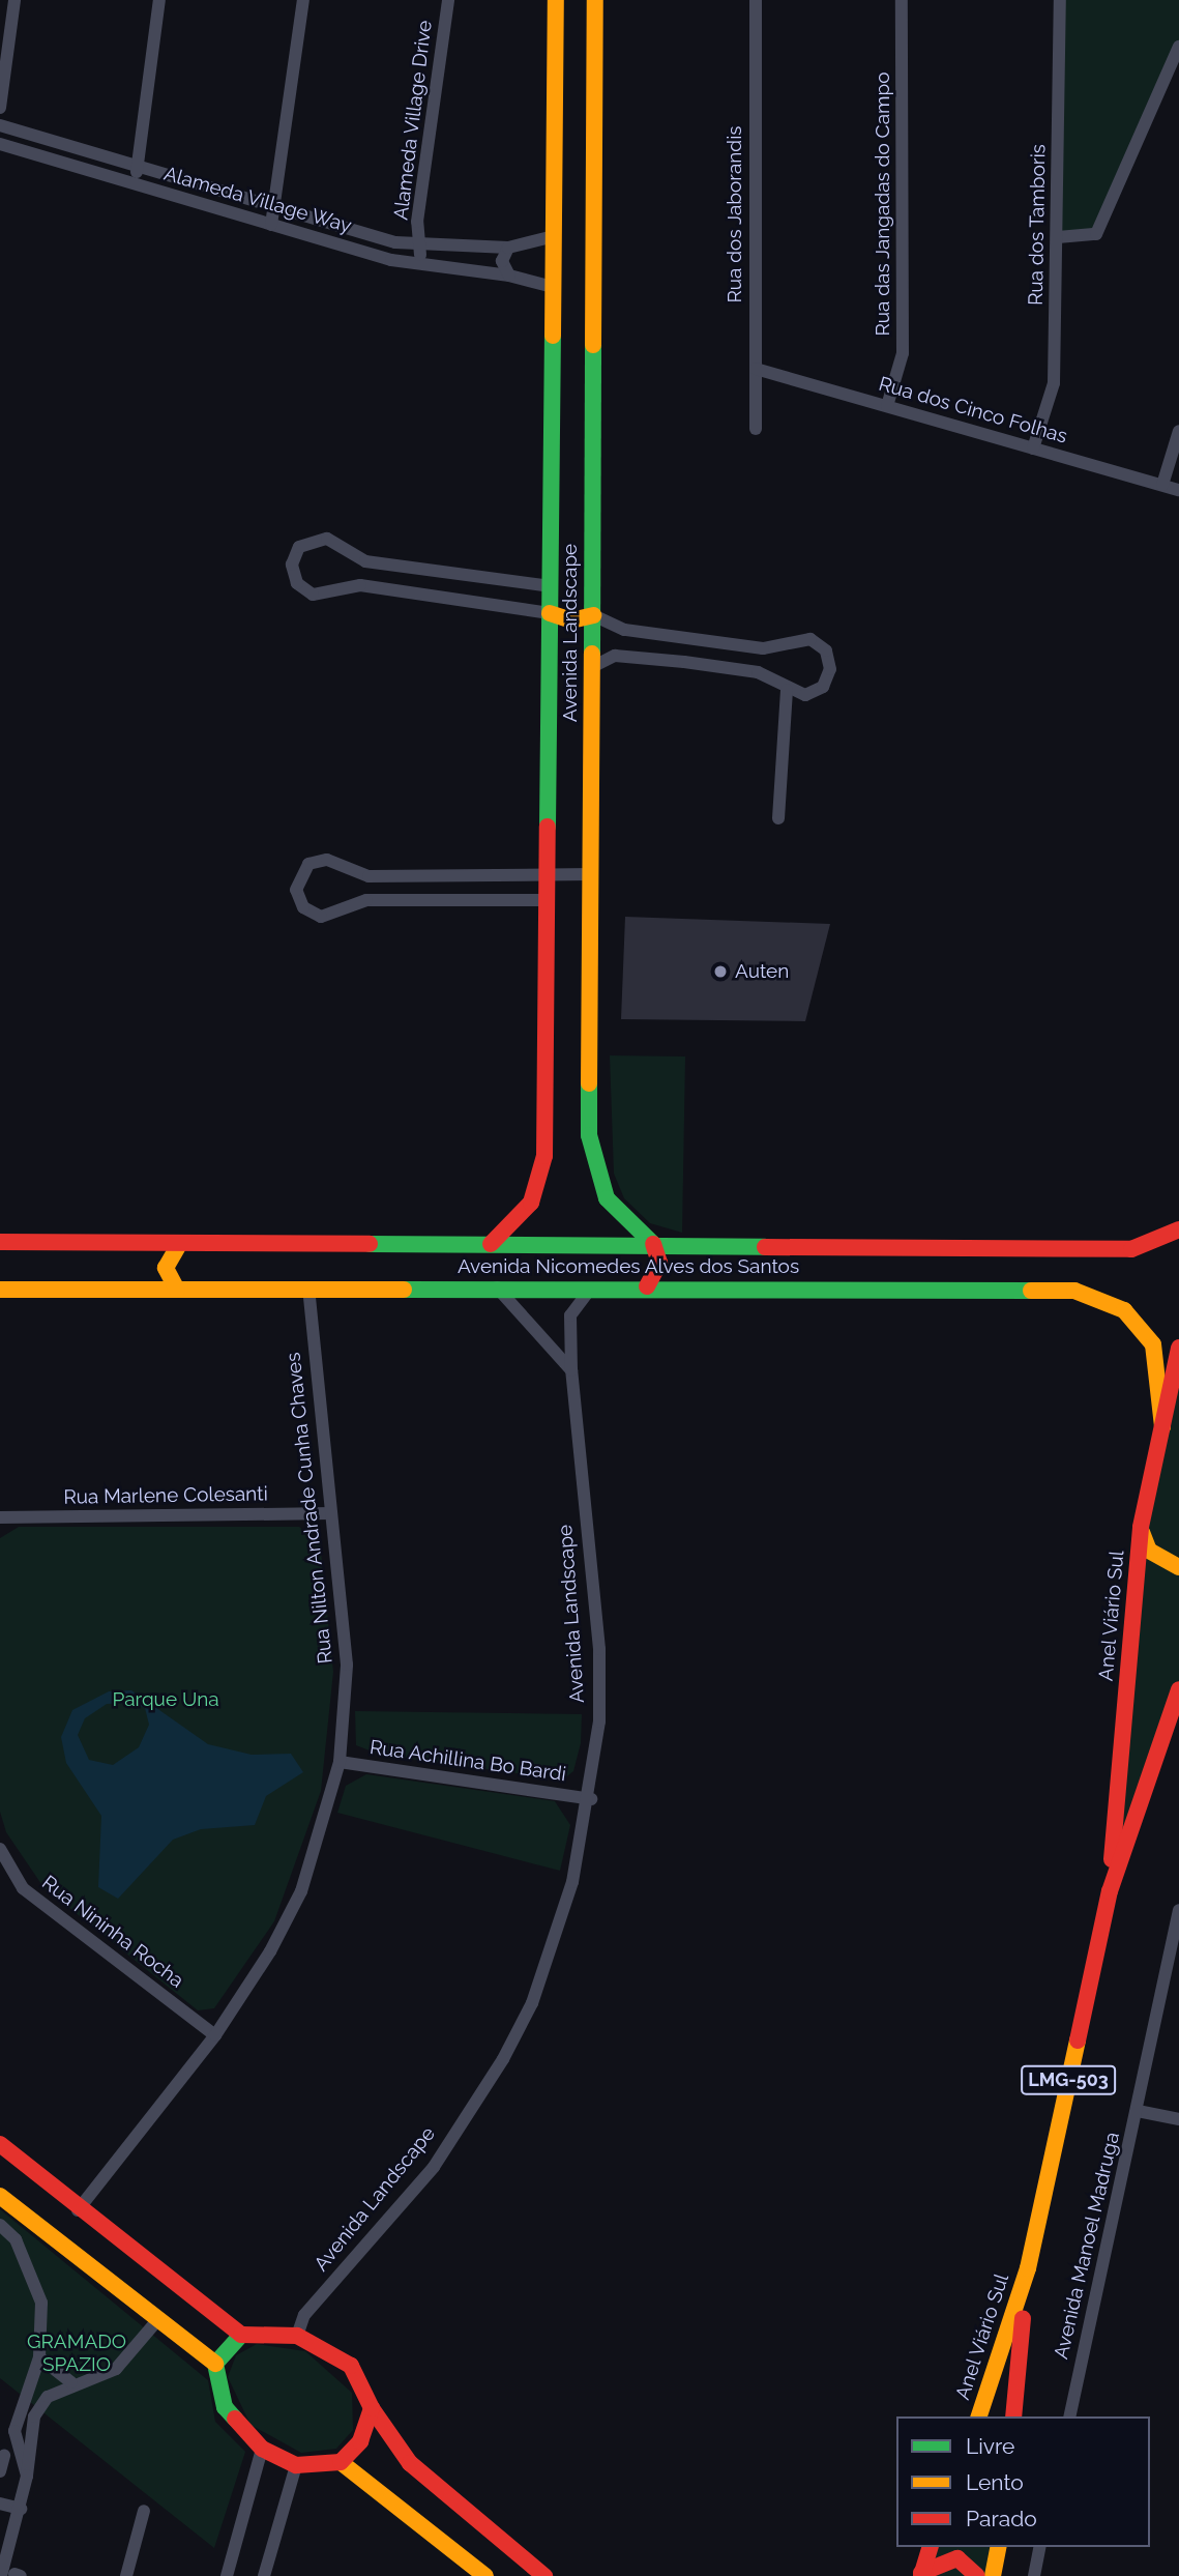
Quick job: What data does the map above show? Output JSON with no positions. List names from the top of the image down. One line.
{"streets":{"main road":["Avenida Landscape","Avenida Nicomedes Alves dos Santos","Anel Viário Sul","LMG-503"],"street":["Alameda Village Drive","Alameda Village Way","Rua das Jangadas do Campo","Rua dos Jaborandis","Rua dos Tamboris","Rua dos Cinco Folhas","Rua Marlene Colesanti","Rua Nilton Andrade Cunha Chaves","Rua Achillina Bo Bardi","Rua Nininha Rocha","Avenida Manoel Madruga"]},"crossings":[["Alameda Village Drive","Alameda Village Way"],["Alameda Village Way","Avenida Landscape"],["Rua das Jangadas do Campo","Rua dos Cinco Folhas"],["Rua dos Jaborandis","Rua dos Cinco Folhas"],["Rua dos Tamboris","Rua dos Cinco Folhas"],["Avenida Landscape","Avenida Nicomedes Alves dos Santos"],["Avenida Landscape","Rua Achillina Bo Bardi"],["Avenida Nicomedes Alves dos Santos","Rua Nilton Andrade Cunha Chaves"],["Avenida Nicomedes Alves dos Santos","Anel Viário Sul"],["Rua Marlene Colesanti","Rua Nilton Andrade Cunha Chaves"],["Rua Nilton Andrade Cunha Chaves","Rua Achillina Bo Bardi"],["Rua Nilton Andrade Cunha Chaves","Rua Nininha Rocha"]],"parks":["Parque Una","GRAMADO SPAZIO"],"places":["Auten"],"legend":["Livre","Lento","Parado"]}
